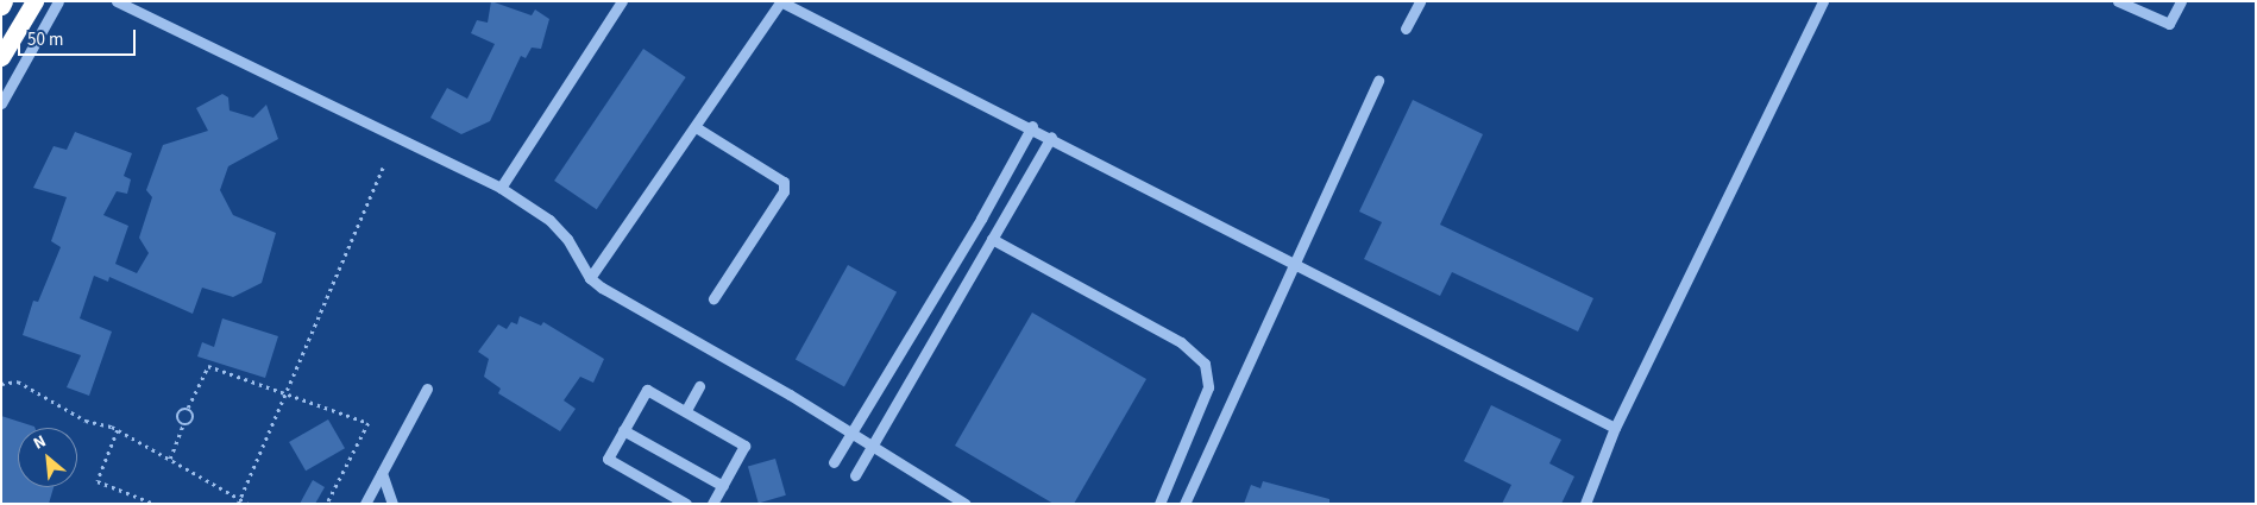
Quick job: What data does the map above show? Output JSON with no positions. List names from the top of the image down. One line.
{"scale_bar":"50 m","north":"top left"}
